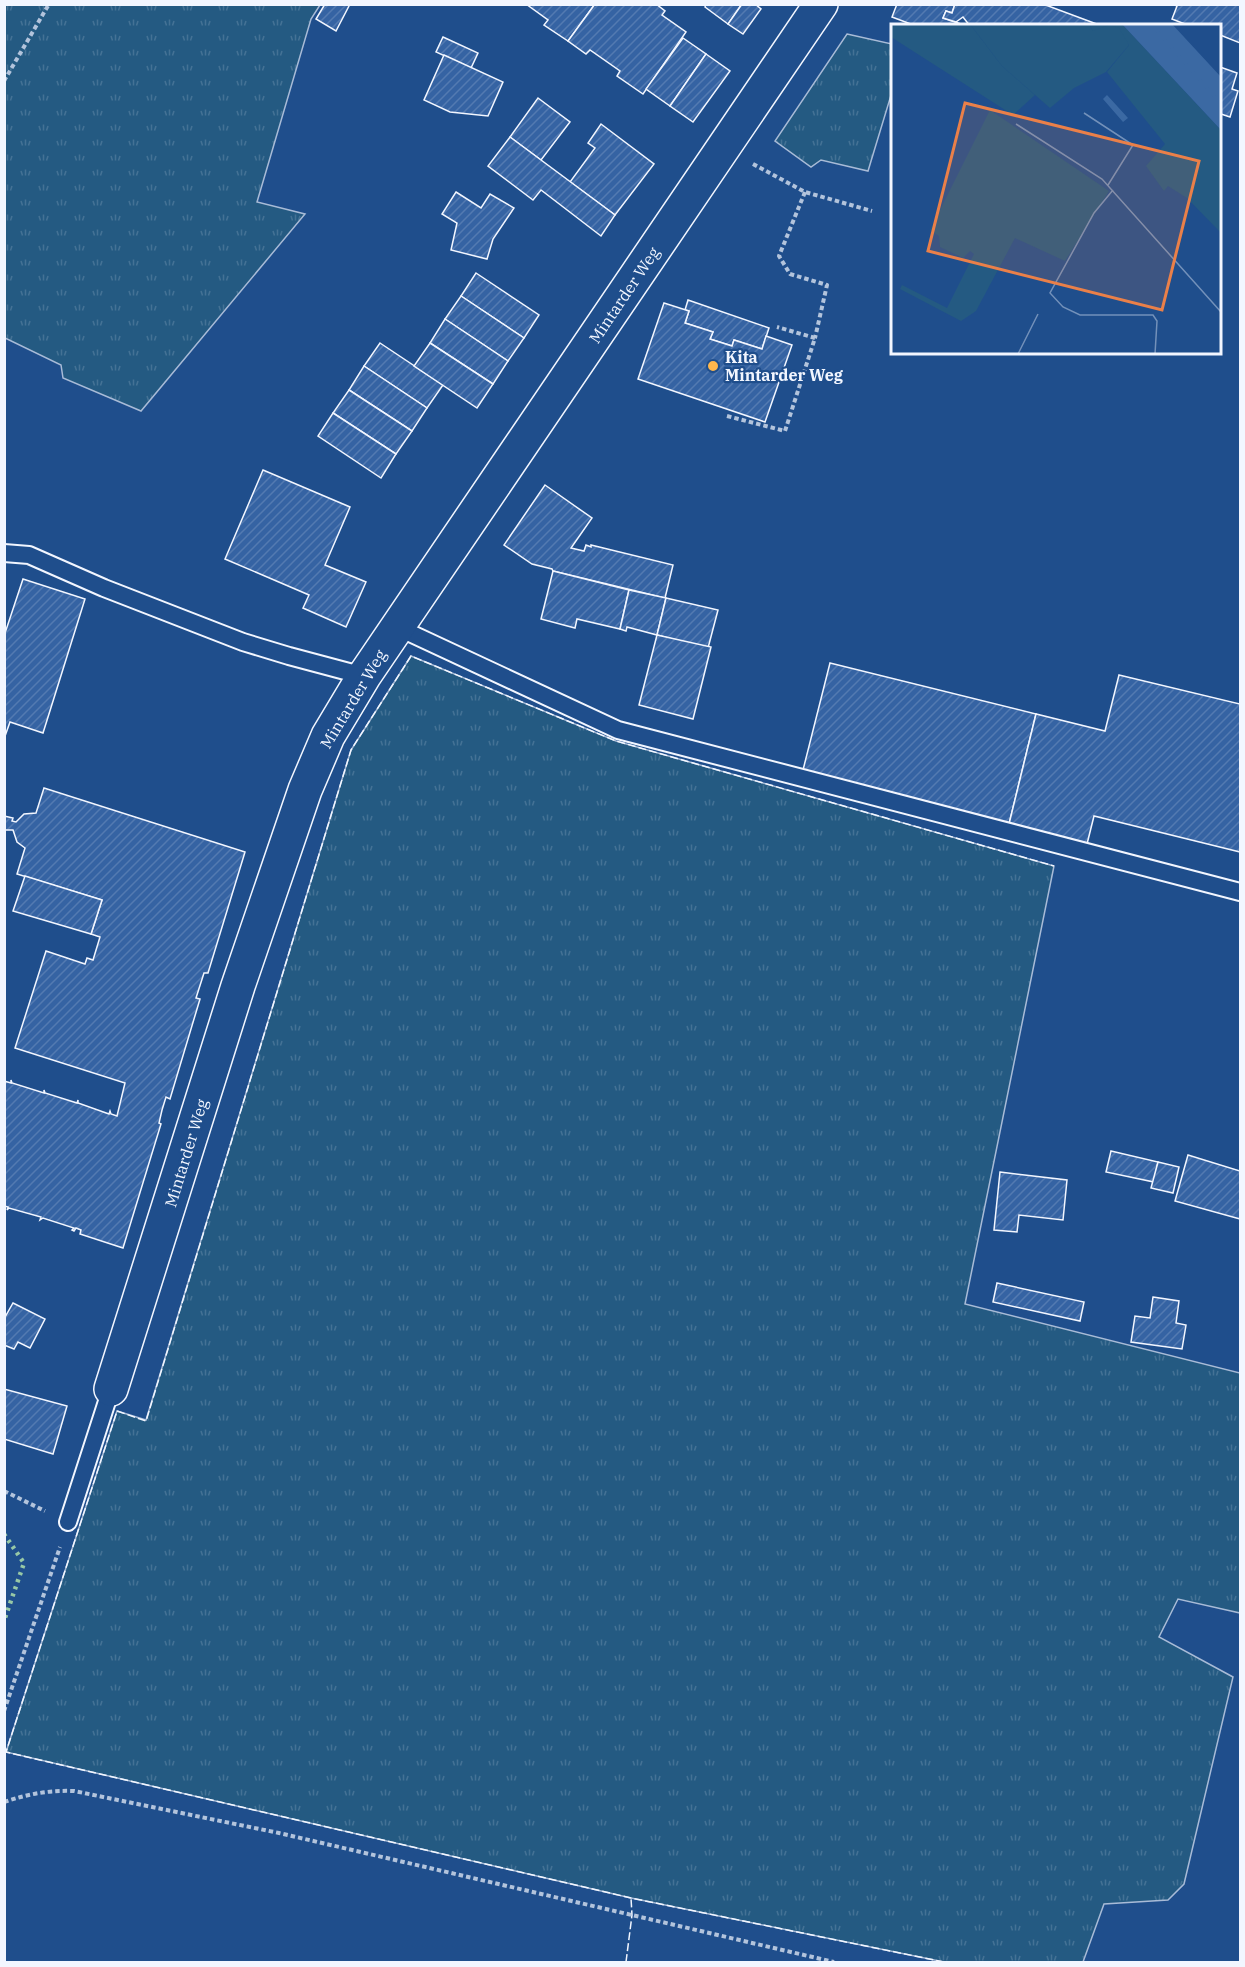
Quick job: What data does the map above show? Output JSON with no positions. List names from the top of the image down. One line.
{"streets":{"street":["Mintarder Weg"]},"places":["Kita Mintarder Weg"]}
